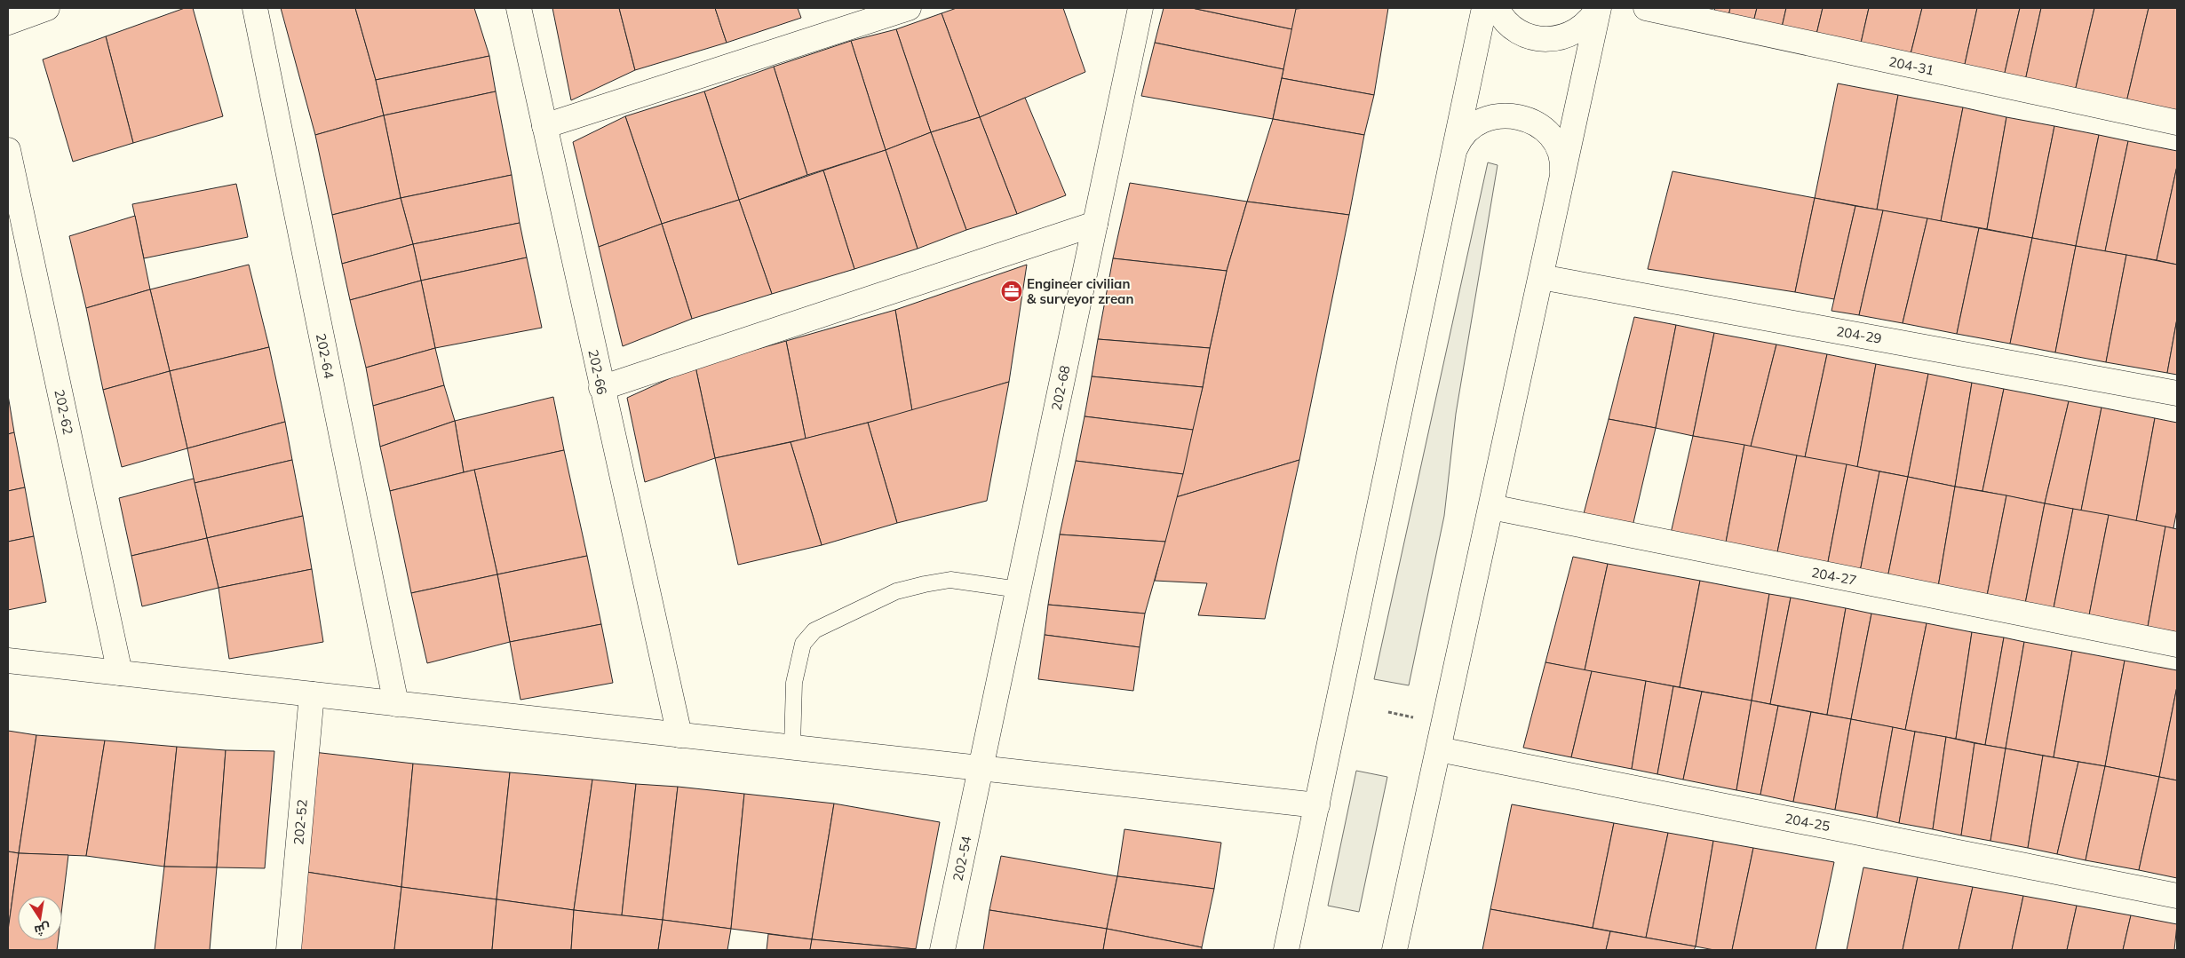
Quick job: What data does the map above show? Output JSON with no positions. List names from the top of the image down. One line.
{"streets":{"main road":["204-31","204-29","202-64","202-66","202-68","202-62","204-27","202-52","204-25","202-54"]},"crossings":[["202-68","202-54"]],"places":{"office":["Engineer civilian & surveyor zrean"]},"north":"bottom"}
